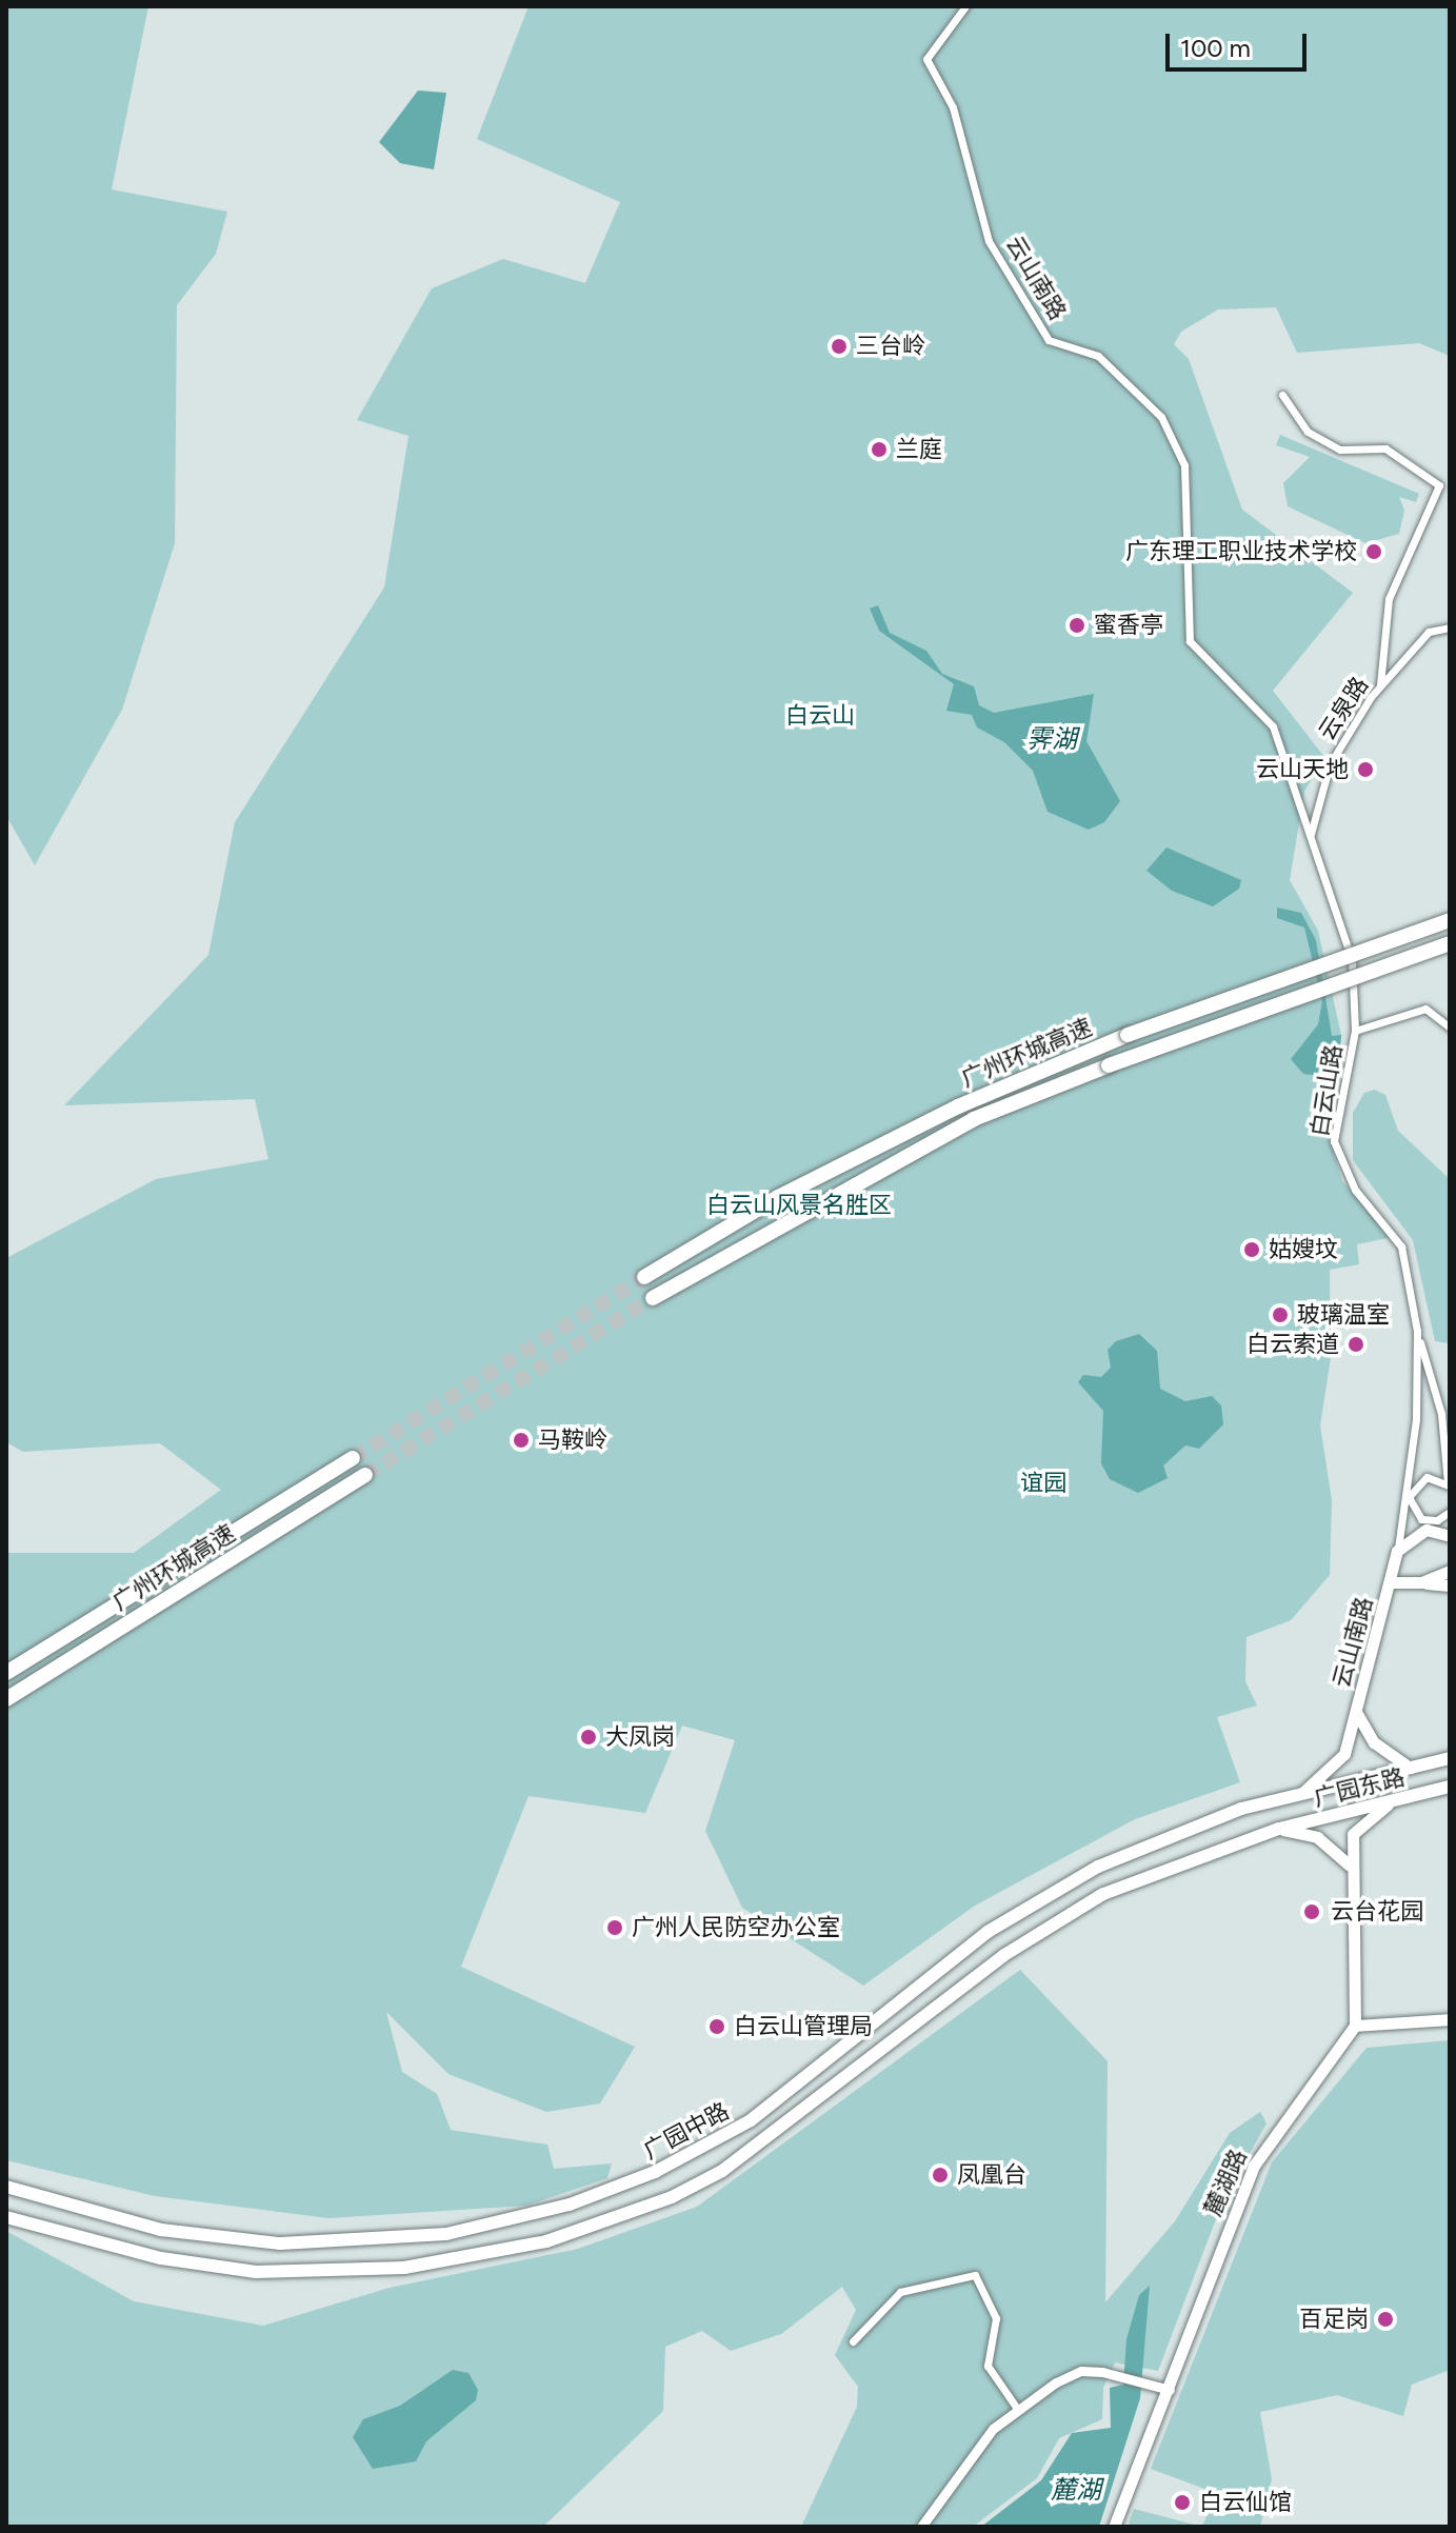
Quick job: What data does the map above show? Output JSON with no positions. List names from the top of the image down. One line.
{"streets":{"highway":["广州环城高速"],"main road":["云山南路","广园东路","广园中路","麓湖路"],"street":["云泉路","白云山路"]},"crossings":[["云山南路","云泉路"],["云山南路","白云山路"],["云山南路","广园东路"],["云山南路","广园中路"],["云泉路","白云山路"],["广园东路","广园中路"]],"water":["霁湖","麓湖"],"parks":["白云山","白云山风景名胜区","谊园"],"places":["三台岭","兰庭","广东理工职业技术学校","蜜香亭","云山天地","姑嫂坟","玻璃温室","白云索道","马鞍岭","大凤岗","云台花园","广州人民防空办公室","白云山管理局","凤凰台","百足岗","白云仙馆"],"scale_bar":"100 m"}
